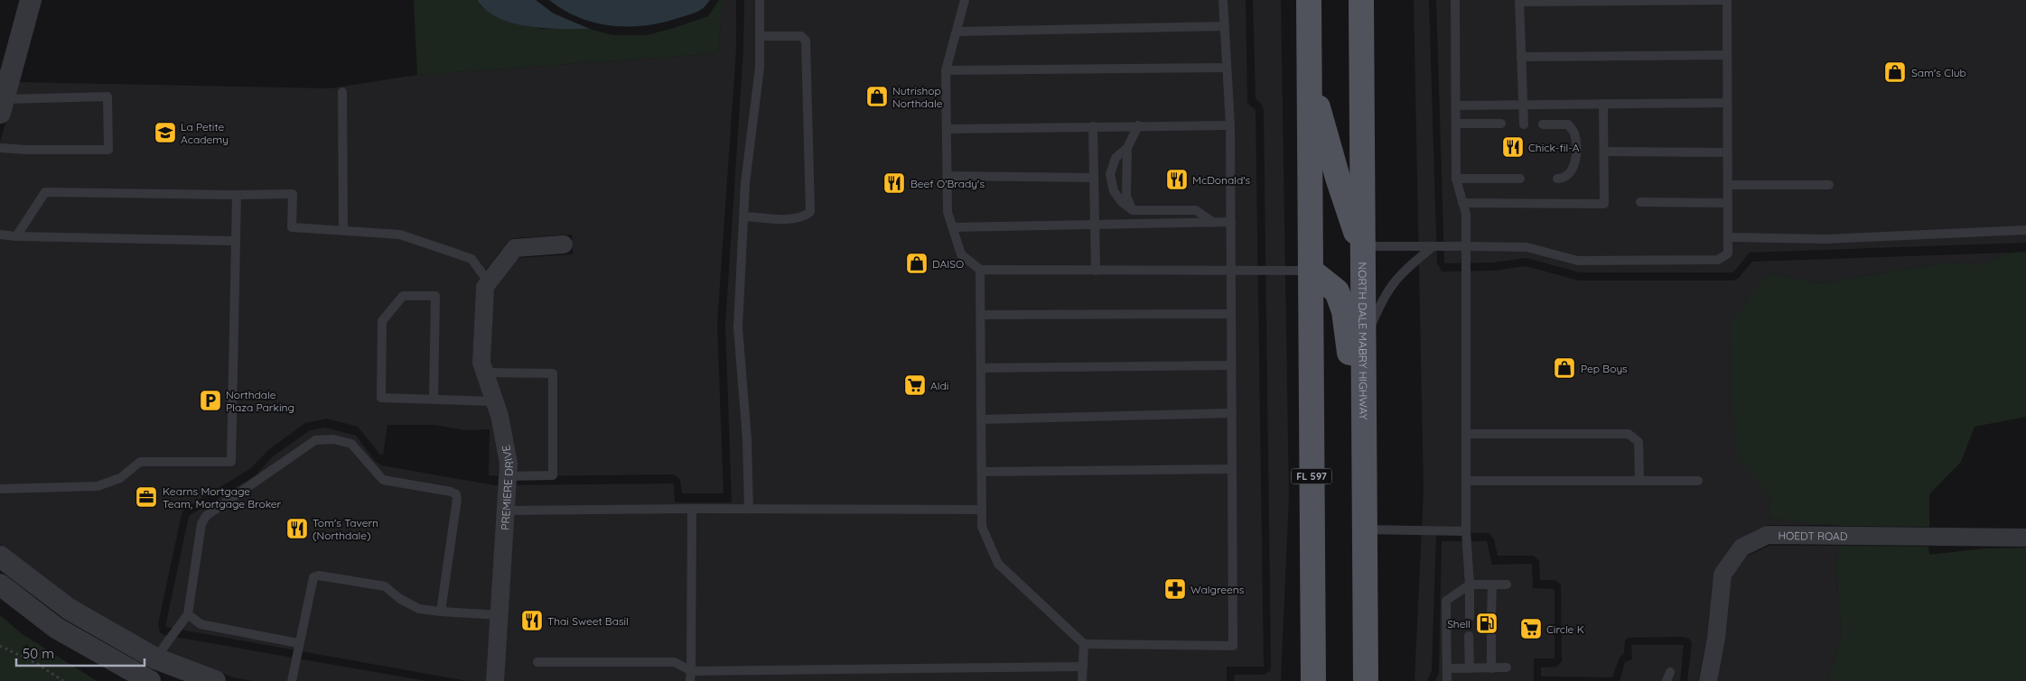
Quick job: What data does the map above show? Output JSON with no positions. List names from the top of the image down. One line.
{"streets":{"main road":["NORTH DALE MABRY HIGHWAY","FL 597"],"street":["PREMIERE DRIVE","HOEDT ROAD"]},"places":{"shop":["Sam's Club","Nutrishop Northdale","DAISO","Pep Boys"],"school or university":["La Petite Academy"],"restaurant":["Chick-fil-A","McDonald's","Beef O'Brady's","Tom's Tavern (Northdale)","Thai Sweet Basil"],"supermarket":["Aldi","Circle K"],"parking":["Northdale Plaza Parking"],"office":["Kearns Mortgage Team, Mortgage Broker"],"pharmacy":["Walgreens"],"fuel station":["Shell"]},"scale_bar":"50 m"}
